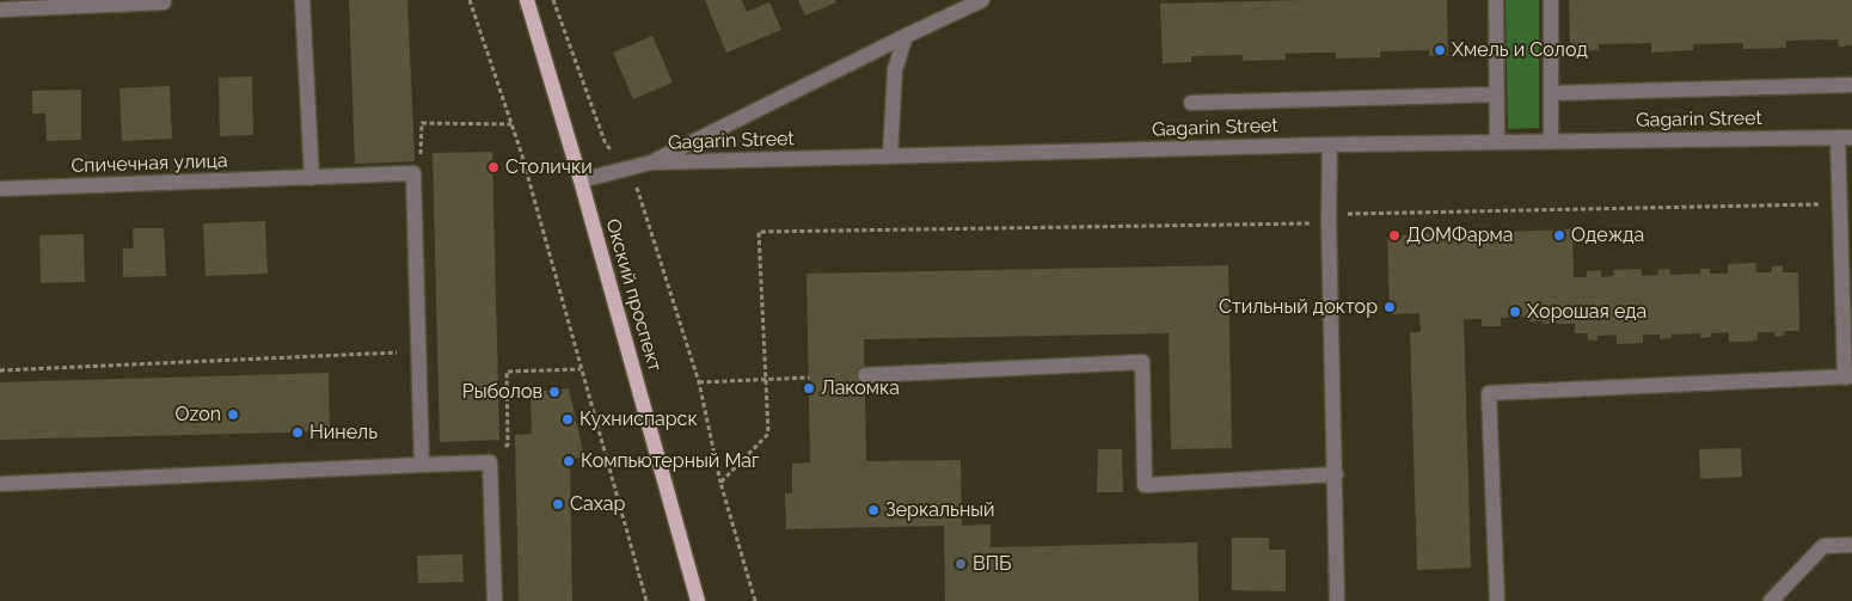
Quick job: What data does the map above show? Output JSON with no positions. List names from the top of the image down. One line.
{"streets":{"main road":["Окский проспект"],"street":["Gagarin Street","Спичечная улица"]},"crossings":[["Gagarin Street","Окский проспект"]],"places":["Хмель и Солод","Столички","ДОМФарма","Одежда","Стильный доктор","Хорошая еда","Лакомка","Рыболов","Ozon","Кухниспарск","Нинель","Компьютерный Маг","Сахар","Зеркальный","ВПБ"]}
